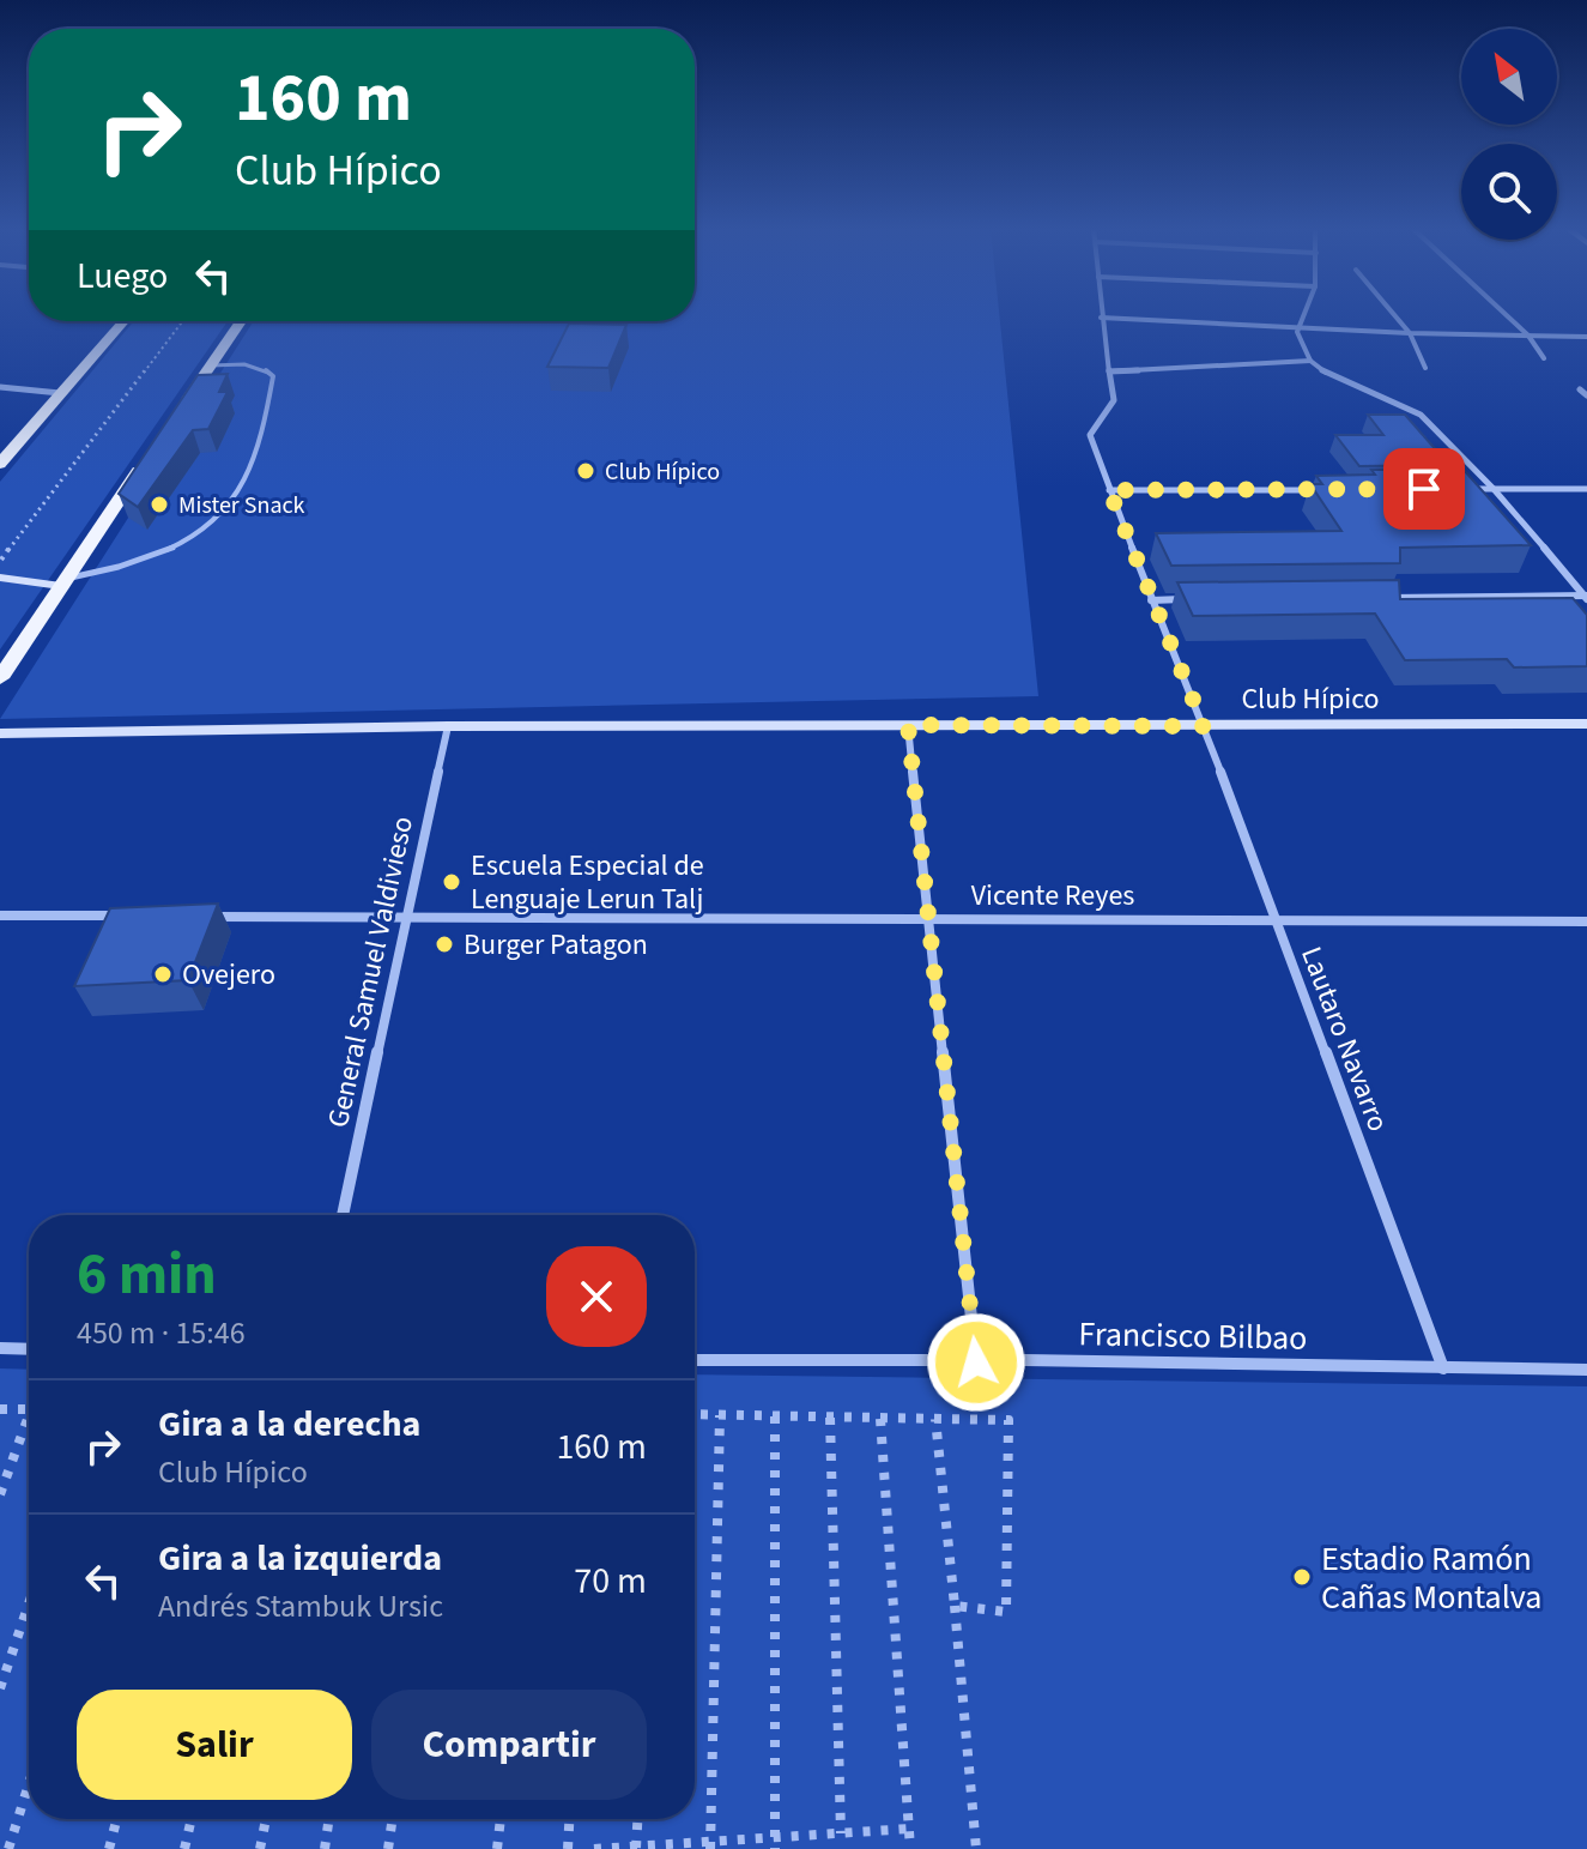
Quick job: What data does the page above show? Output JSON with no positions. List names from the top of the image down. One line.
{"streets":{"street":["Club Hípico","Vicente Reyes","General Samuel Valdivieso","Lautaro Navarro","Francisco Bilbao"]},"crossings":[["Club Hípico","General Samuel Valdivieso"],["Club Hípico","Lautaro Navarro"],["Vicente Reyes","General Samuel Valdivieso"],["Vicente Reyes","Lautaro Navarro"],["Lautaro Navarro","Francisco Bilbao"]],"places":["Club Hípico","Mister Snack","Escuela Especial de Lenguaje Lerun Talj","Burger Patagon","Ovejero","Estadio Ramón Cañas Montalva"],"north":"top left","page":{"turn":["160 m","Club Hípico"],"then":"Luego","heading":["6 min","450 m · 15:46"],"list":[{"name":"Gira a la derecha","note":"Club Hípico","value":"160 m"},{"name":"Gira a la izquierda","note":"Andrés Stambuk Ursic","value":"70 m"}],"buttons":["Salir","Compartir"]}}
